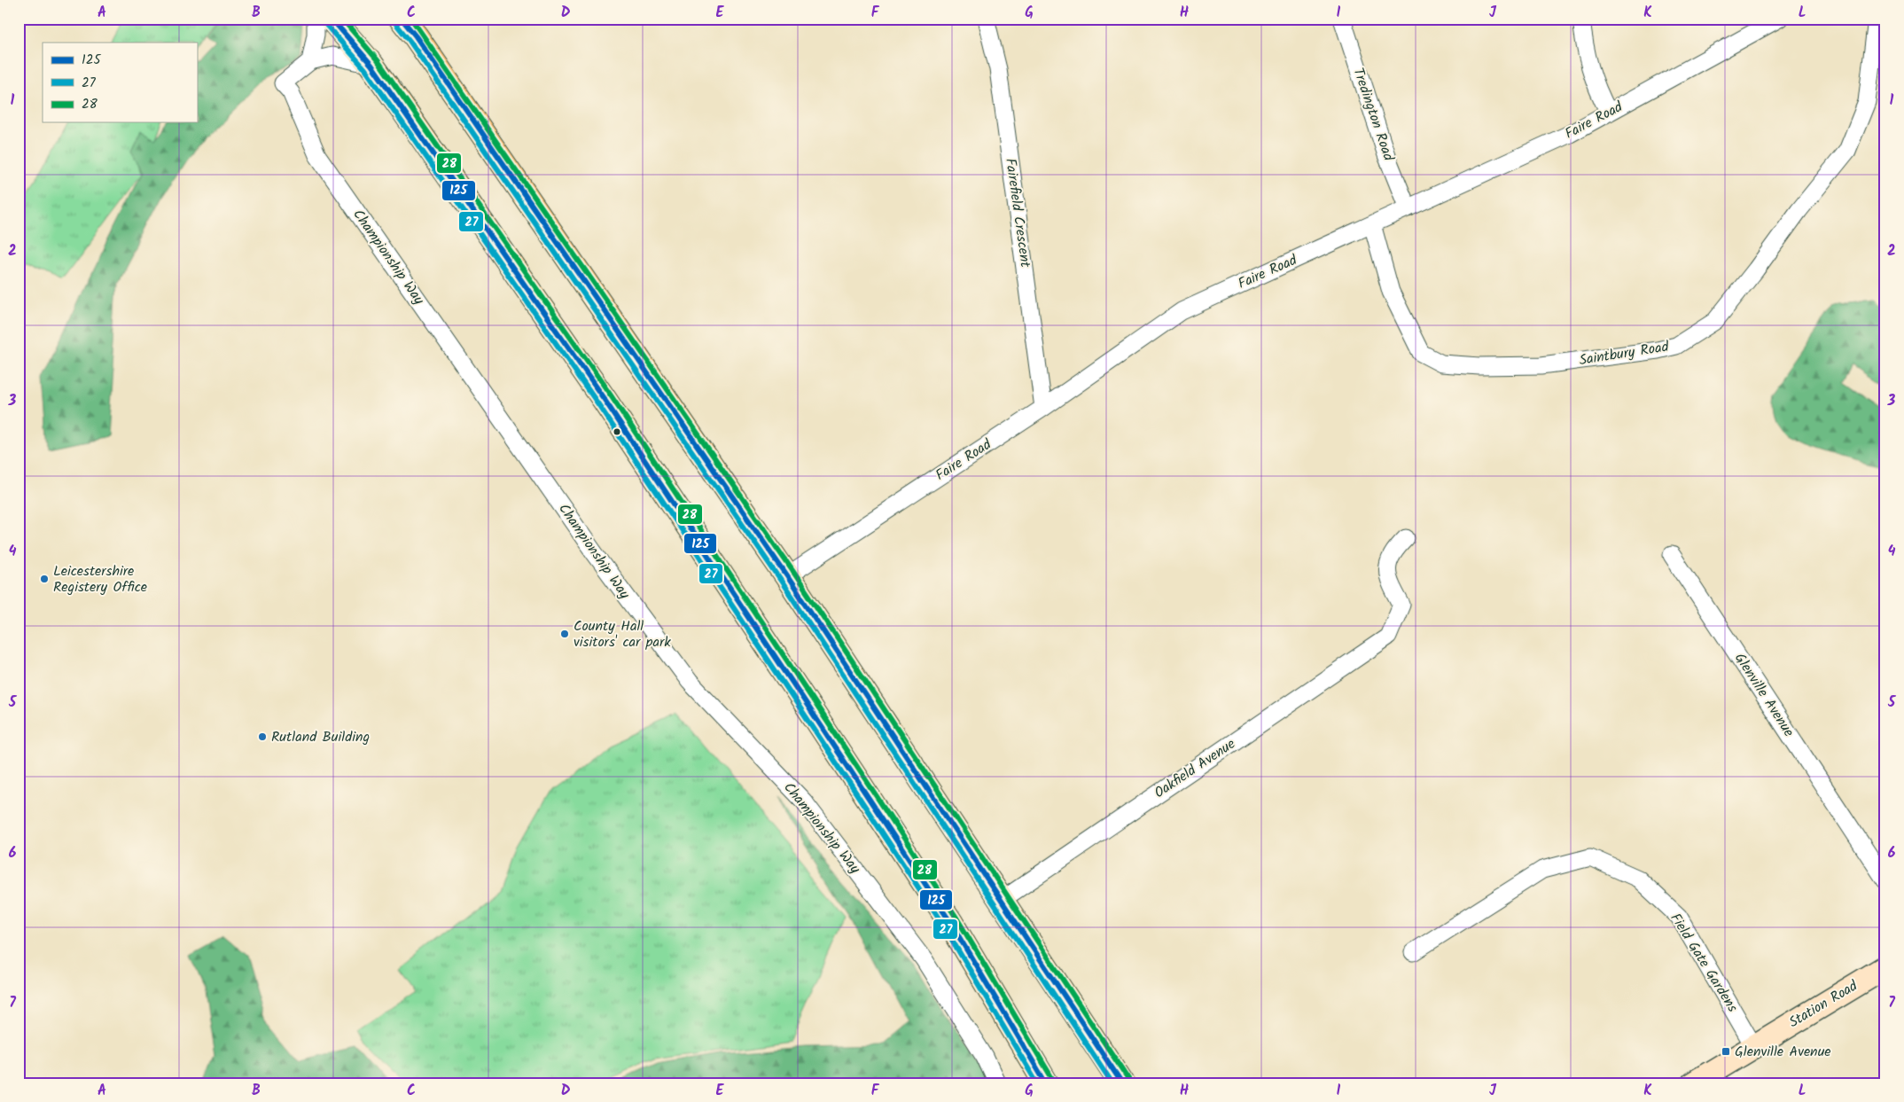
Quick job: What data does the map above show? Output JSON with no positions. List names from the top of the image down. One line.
{"streets":{"street":["Tredington Road","Faire Road","Fairefield Crescent","Championship Way","Saintbury Road","Glenville Avenue","Oakfield Avenue","Field Gate Gardens","Station Road"]},"crossings":[["Tredington Road","Faire Road"],["Faire Road","Fairefield Crescent"],["Faire Road","Saintbury Road"],["Field Gate Gardens","Station Road"]],"places":{"other":["Leicestershire Registery Office","County Hall visitors' car park","Rutland Building"],"transit":["Glenville Avenue"]},"lines":["transit line 125","transit line 28","transit line 27"],"legend":["125","27","28"],"grid":{"columns":["A","B","C","D","E","F","G","H","I","J","K","L"],"rows":["1","2","3","4","5","6","7"]}}
